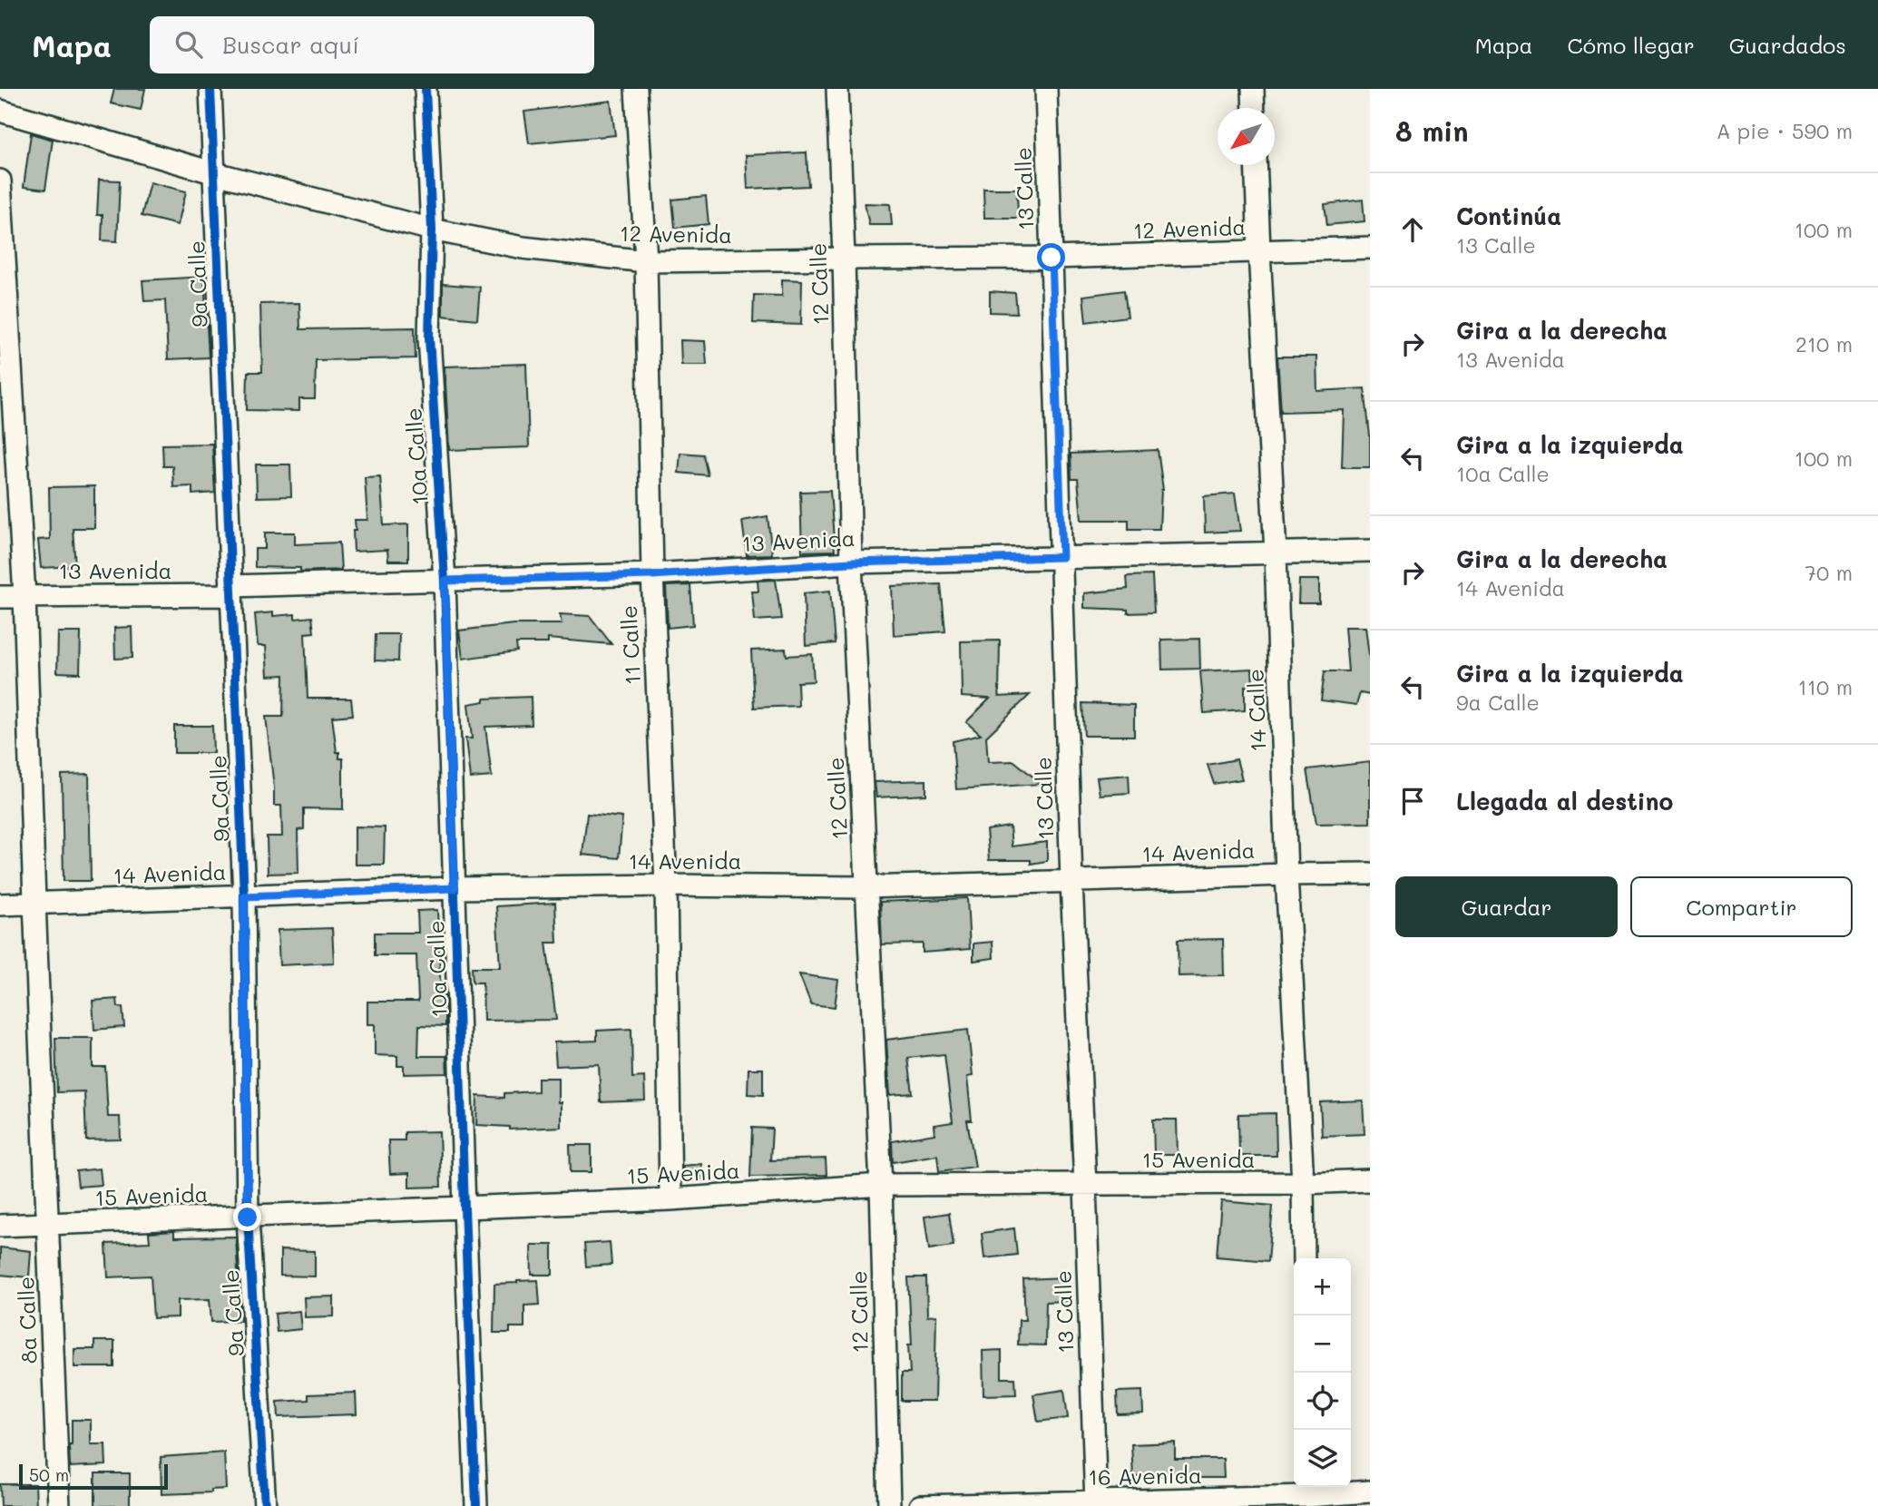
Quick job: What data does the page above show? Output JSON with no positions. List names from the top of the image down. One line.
{"streets":{"street":["13 Calle","12 Avenida","9a Calle","12 Calle","10a Calle","13 Avenida","11 Calle","14 Calle","14 Avenida","15 Avenida","8a Calle","16 Avenida"]},"crossings":[["13 Calle","12 Avenida"],["13 Calle","13 Avenida"],["13 Calle","14 Avenida"],["13 Calle","15 Avenida"],["13 Calle","16 Avenida"],["12 Avenida","9a Calle"],["12 Avenida","12 Calle"],["12 Avenida","10a Calle"],["12 Avenida","11 Calle"],["12 Avenida","14 Calle"],["9a Calle","13 Avenida"],["9a Calle","14 Avenida"],["9a Calle","15 Avenida"],["12 Calle","13 Avenida"],["12 Calle","14 Avenida"],["12 Calle","15 Avenida"],["10a Calle","13 Avenida"],["10a Calle","14 Avenida"],["10a Calle","15 Avenida"],["13 Avenida","11 Calle"],["13 Avenida","14 Calle"],["13 Avenida","8a Calle"],["11 Calle","14 Avenida"],["11 Calle","15 Avenida"],["14 Calle","14 Avenida"],["14 Calle","15 Avenida"],["14 Avenida","8a Calle"],["15 Avenida","8a Calle"]],"scale_bar":"50 m","north":"bottom left","page":{"header":"Mapa","search":"Buscar aquí","nav":["Mapa","Cómo llegar","Guardados"],"heading":["8 min","A pie · 590 m"],"list":[["Continúa","13 Calle","100 m"],["Gira a la derecha","13 Avenida","210 m"],["Gira a la izquierda","10a Calle","100 m"],["Gira a la derecha","14 Avenida","70 m"],["Gira a la izquierda","9a Calle","110 m"],"Llegada al destino"],"buttons":["Guardar","Compartir"],"map_buttons":["+","−"],"scale":"50 m"}}
